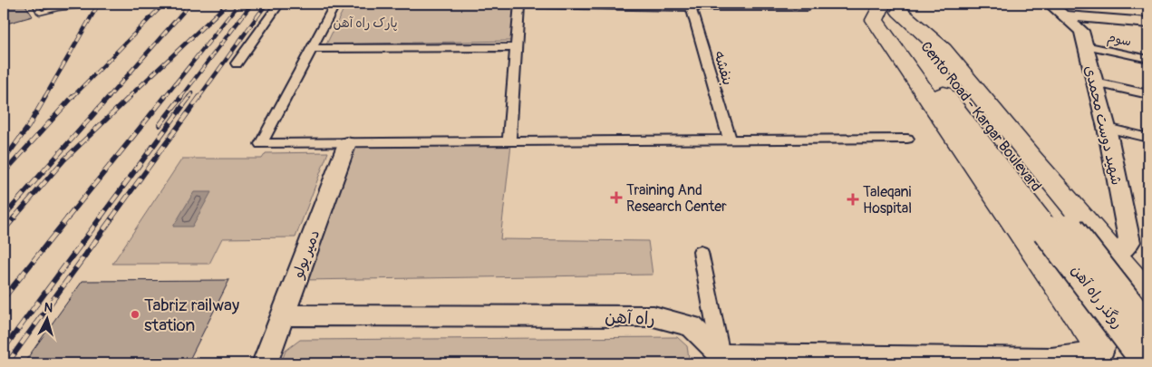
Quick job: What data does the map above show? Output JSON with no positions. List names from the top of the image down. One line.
{"streets":{"highway":["Cento Road - Kargar Boulevard","روگذر راه آهن"],"street":["سوم","بنفشه","شهید دوست محمدی","دمیر یولو","راه آهن"]},"crossings":[["سوم","شهید دوست محمدی"],["Cento Road - Kargar Boulevard","روگذر راه آهن"],["دمیر یولو","راه آهن"]],"parks":["پارک راه آهن"],"places":{"health":["Training And Research Center","Taleqani Hospital"],"other":["Tabriz railway station"]},"north":"top"}
